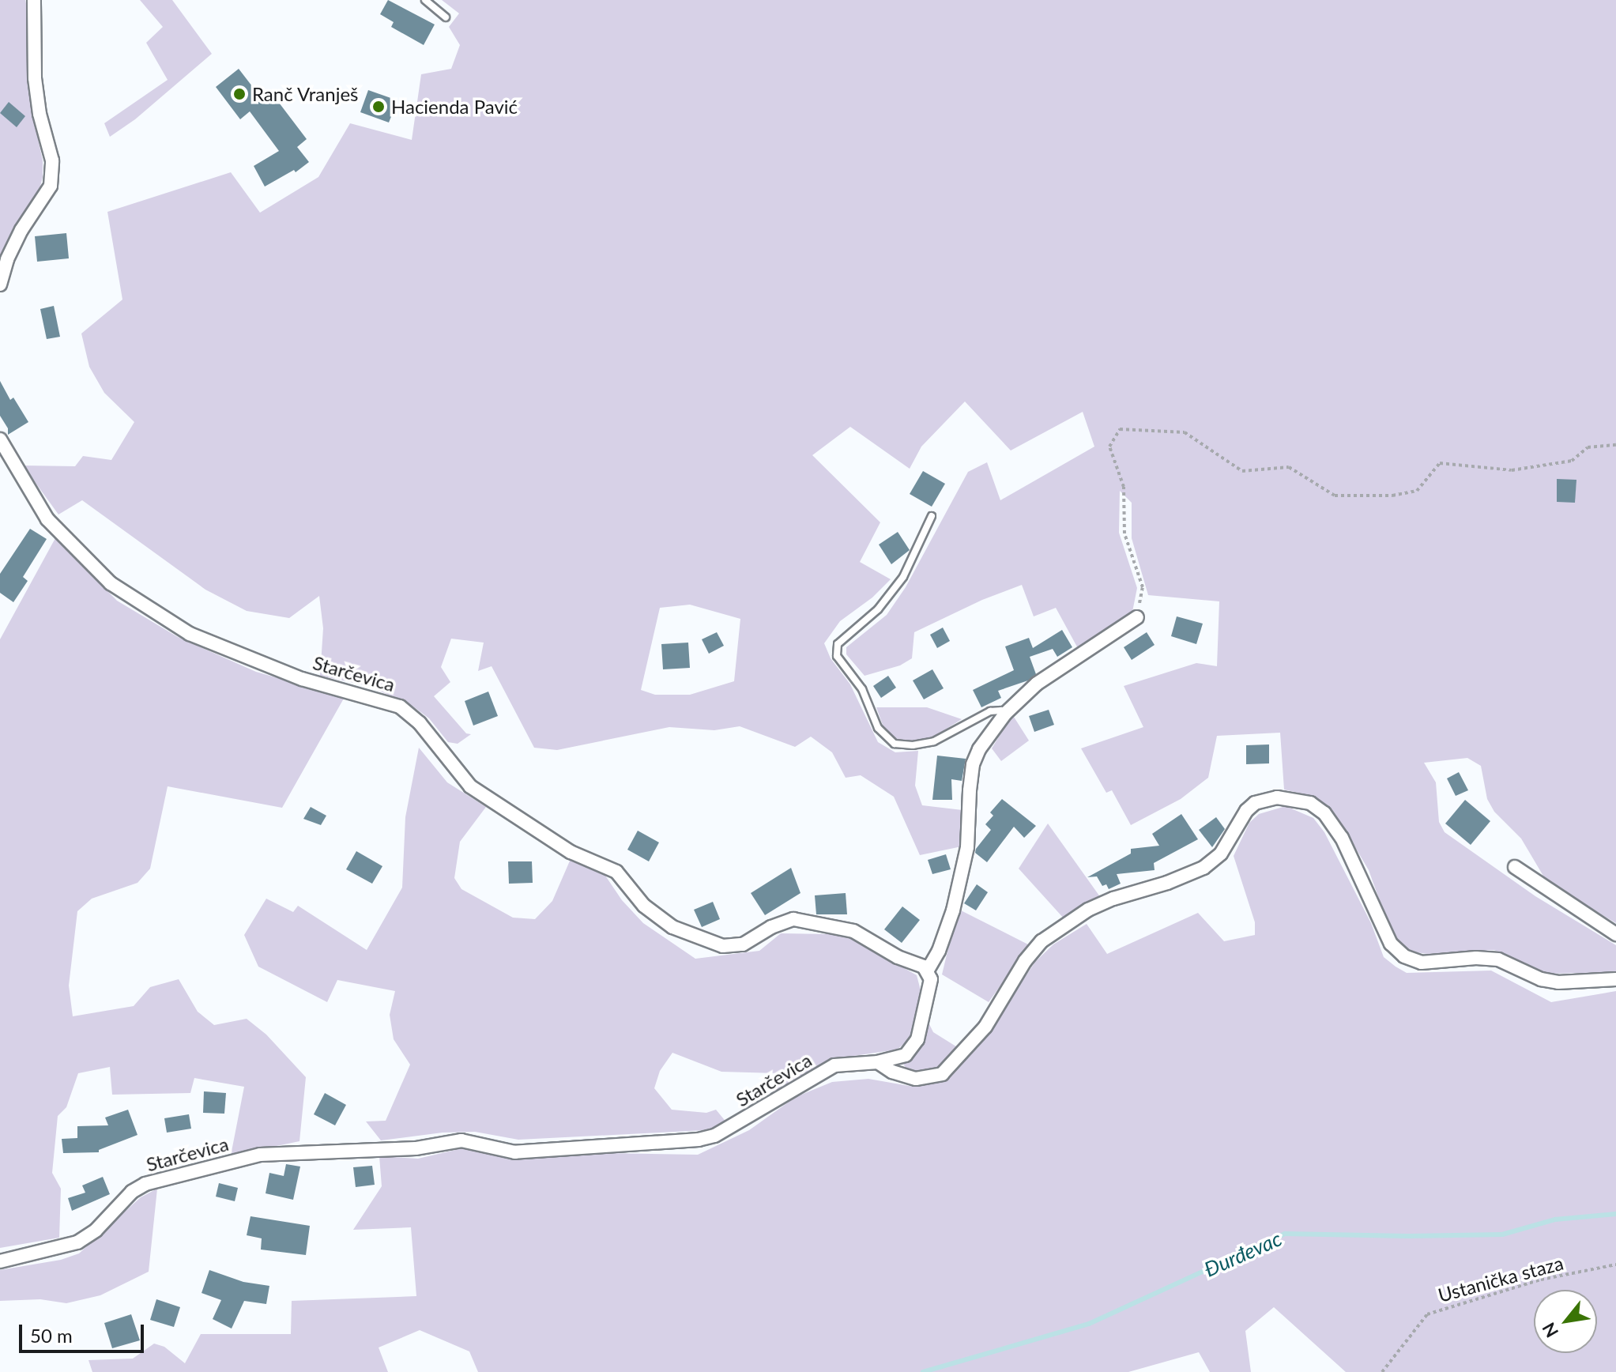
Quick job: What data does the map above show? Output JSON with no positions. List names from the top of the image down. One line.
{"streets":{"street":["Starčevica"],"path":["Ustanička staza"]},"water":["Đurđevac"],"places":["Ranč Vranješ","Hacienda Pavić"],"scale_bar":"50 m","north":"bottom left"}
